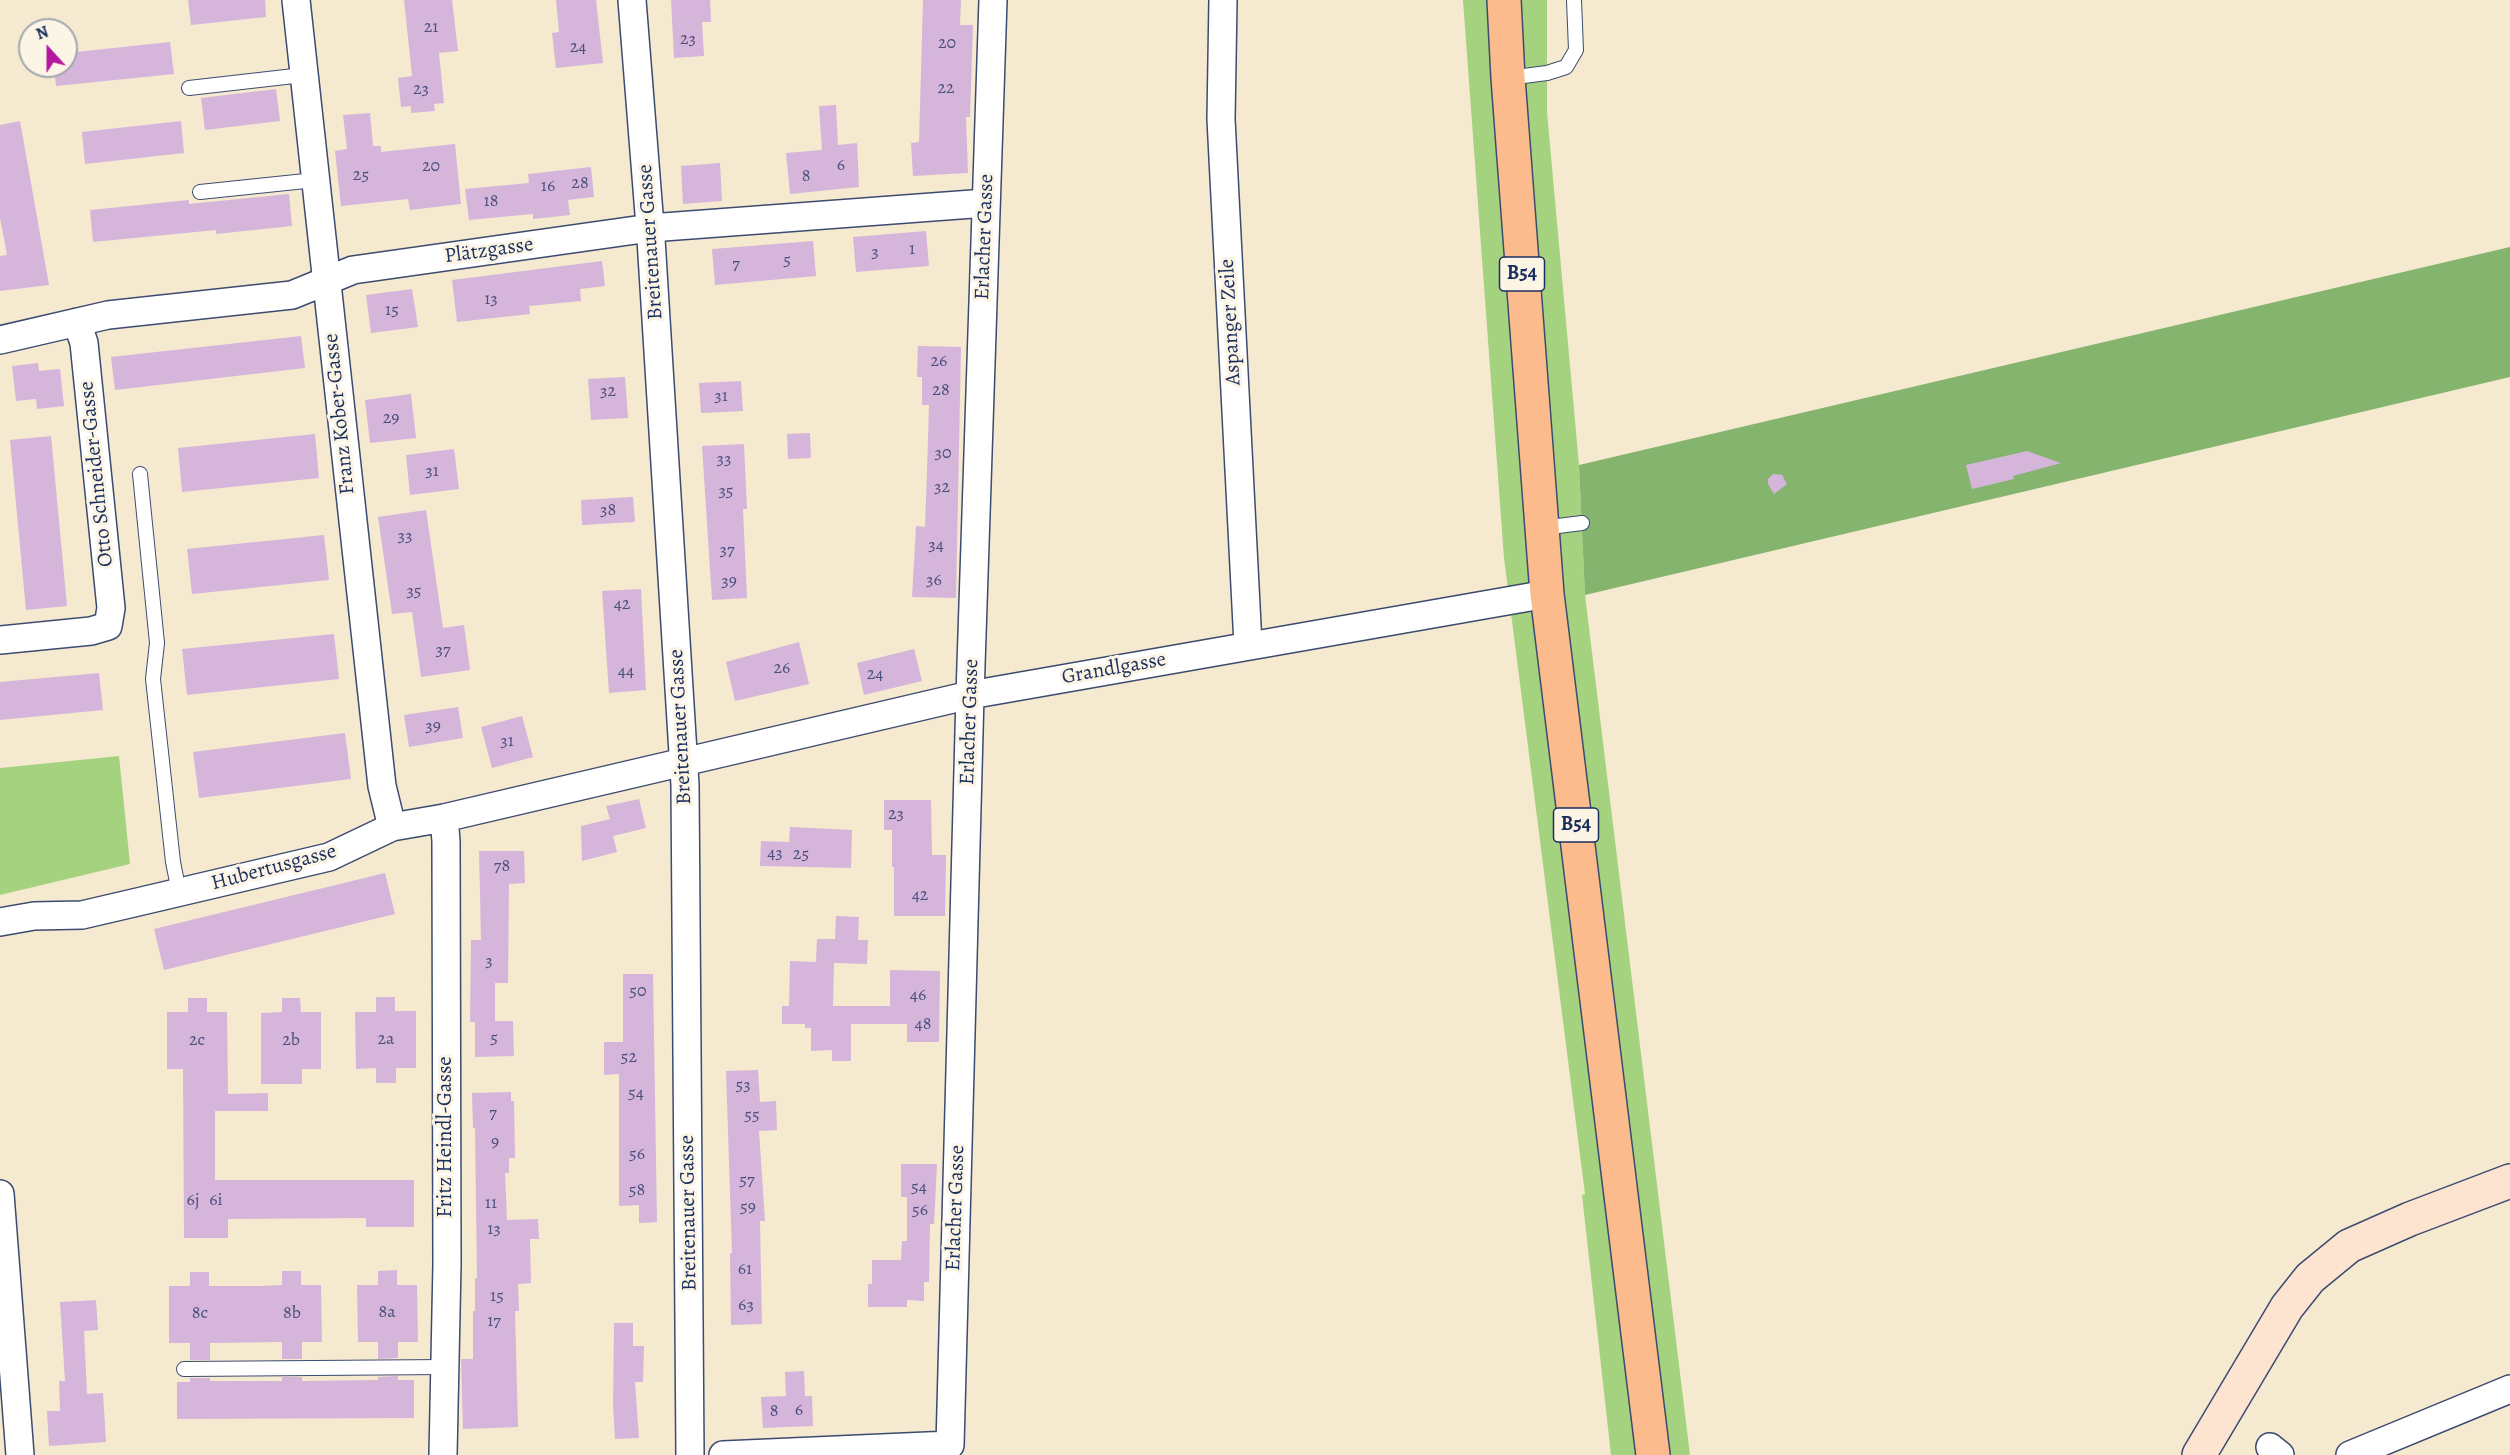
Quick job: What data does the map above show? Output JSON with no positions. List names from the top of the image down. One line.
{"streets":{"main road":["B54"],"street":["Erlacher Gasse","Breitenauer Gasse","Plätzgasse","Aspanger Zeile","Franz Kober-Gasse","Otto Schneider-Gasse","Grandlgasse","Hubertusgasse","Fritz Heindl-Gasse"]},"crossings":[["Erlacher Gasse","Plätzgasse"],["Erlacher Gasse","Grandlgasse"],["Breitenauer Gasse","Plätzgasse"],["Breitenauer Gasse","Grandlgasse"],["Breitenauer Gasse","Hubertusgasse"],["Plätzgasse","Franz Kober-Gasse"],["Plätzgasse","Otto Schneider-Gasse"],["B54","Grandlgasse"],["Aspanger Zeile","Grandlgasse"],["Franz Kober-Gasse","Hubertusgasse"],["Grandlgasse","Hubertusgasse"],["Hubertusgasse","Fritz Heindl-Gasse"]],"house_numbers":["21","23","20","24","22","23","6","20","25","8","28","16","18","1","3","5","7","13","15","26","28","32","31","29","30","33","31","32","35","38","33","34","37","36","39","35","42","37","26","44","24","39","31","23","43","25","78","42","3","50","46","48","5","2a","2c","2b","52","53","54","7","55","9","56","57","54","58","6j","6i","11","59","56","13","61","15","63","8a","8c","8b","17","6","8"],"north":"top"}
